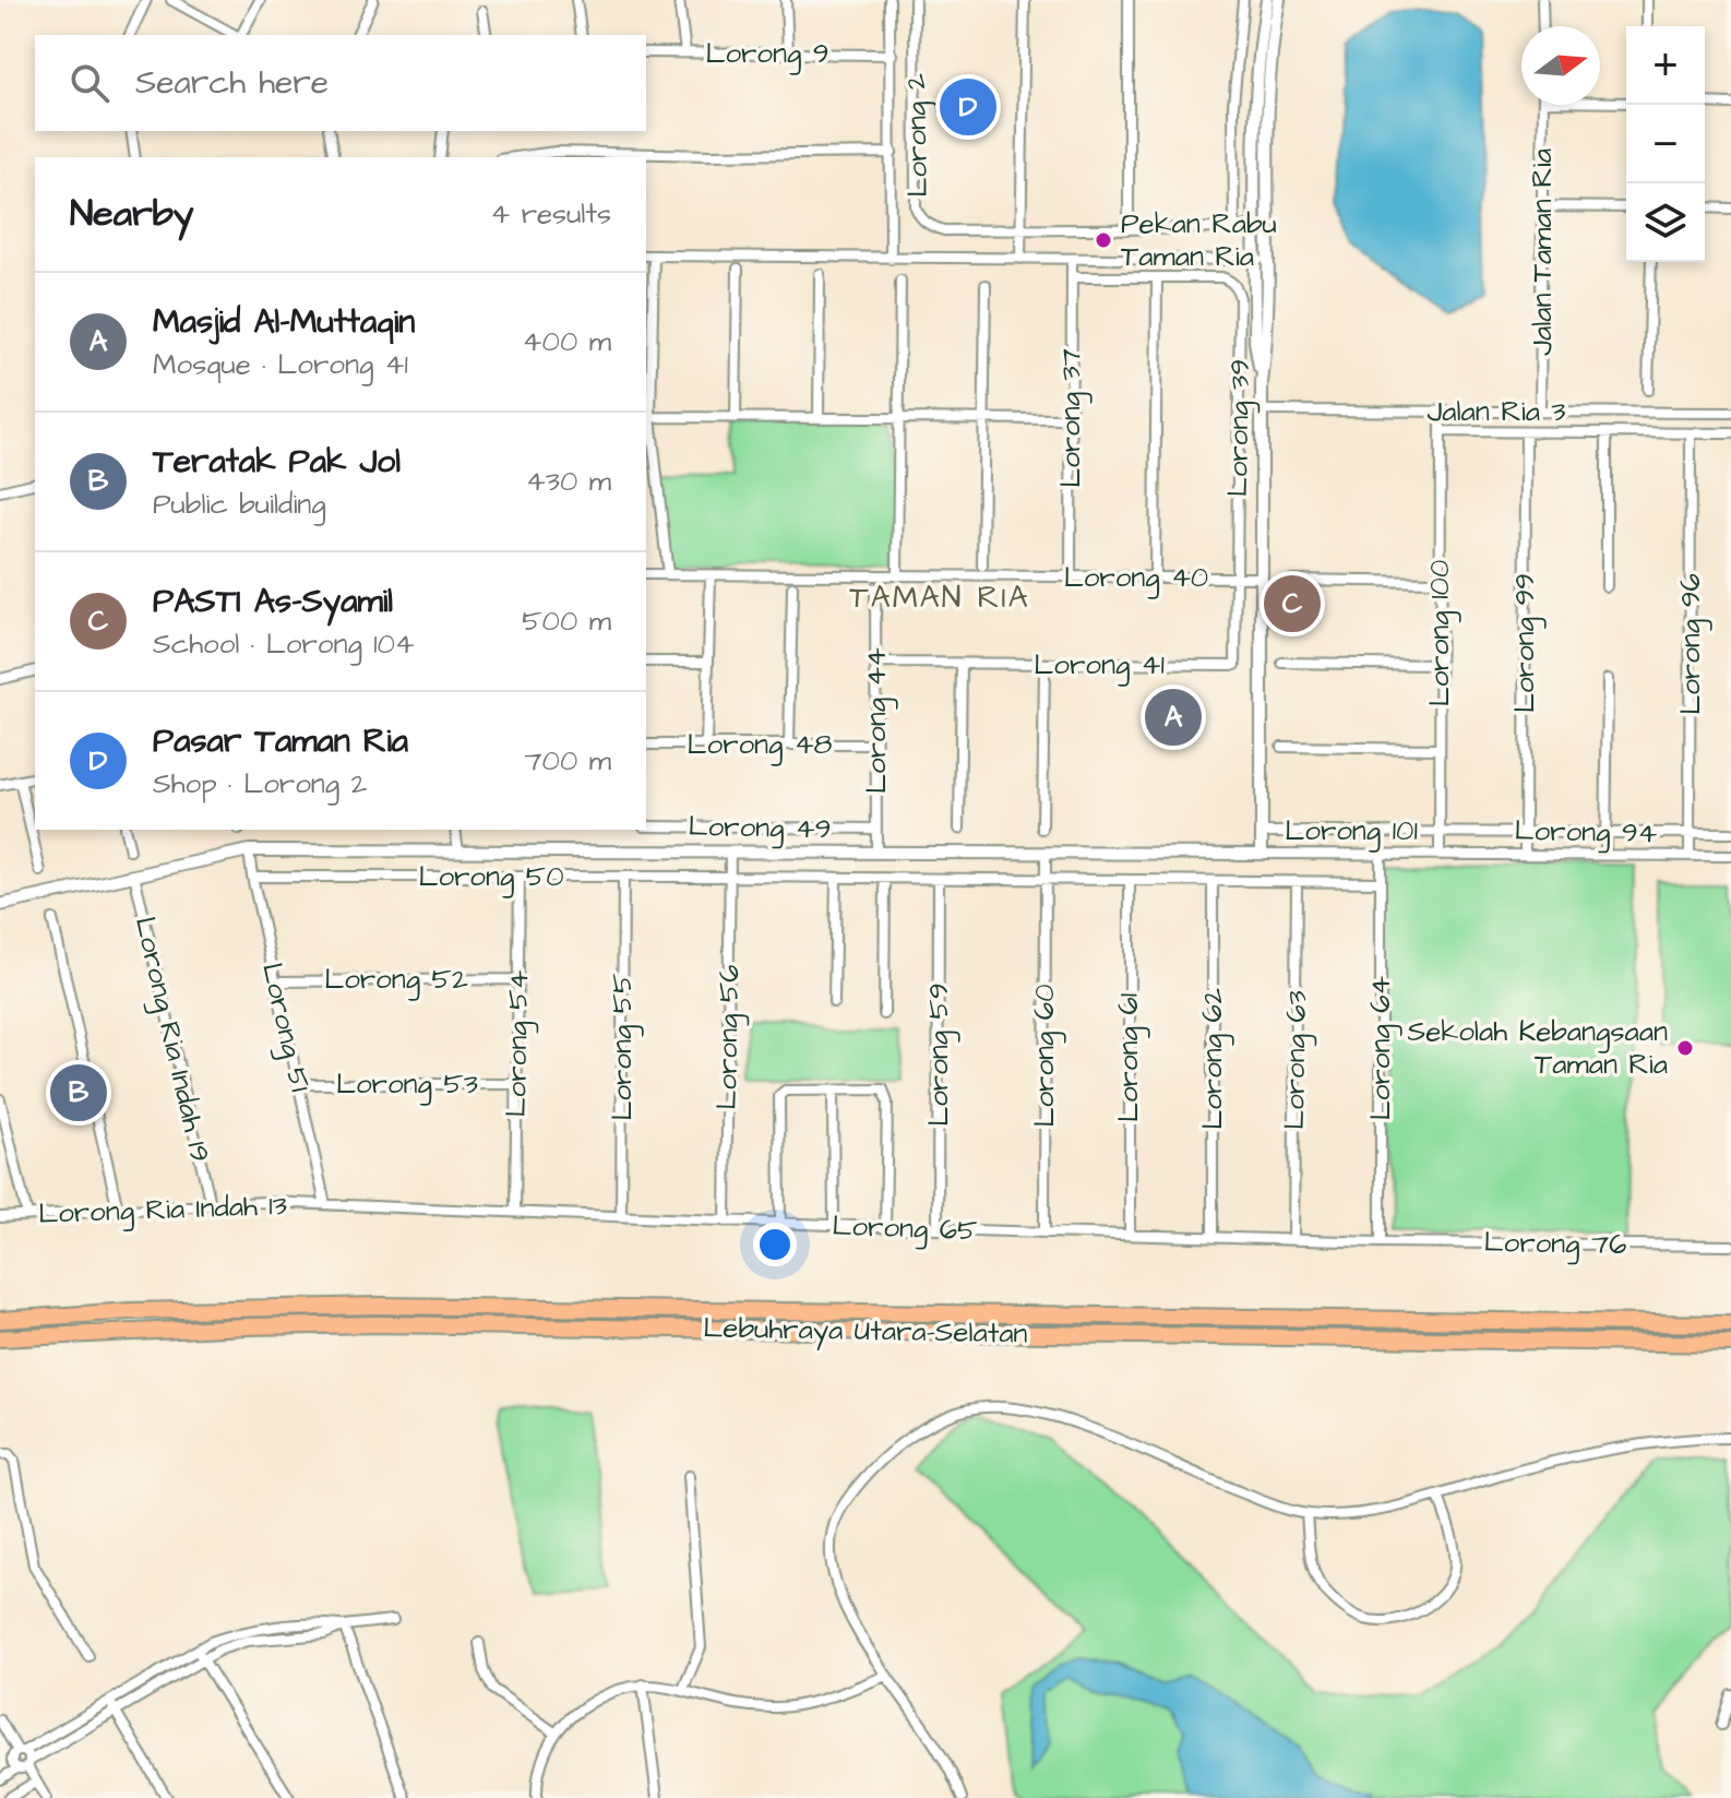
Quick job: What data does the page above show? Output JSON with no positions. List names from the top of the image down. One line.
{"streets":{"highway":["Lebuhraya Utara–Selatan"],"street":["Lorong 9","Lorong 2","Jalan Taman Ria","Jalan Ria 3","Lorong 37","Lorong 39","Lorong 40","Lorong 100","Lorong 99","Lorong 96","Lorong 41","Lorong 44","Lorong 48","Lorong 49","Lorong 101","Lorong 94","Lorong 50","Lorong 52","Lorong 51","Lorong 56","Lorong Ria Indah 19","Lorong 54","Lorong 55","Lorong 64","Lorong 59","Lorong 60","Lorong 61","Lorong 62","Lorong 63","Lorong 53","Lorong Ria Indah 13","Lorong 65","Lorong 76"]},"crossings":[["Jalan Taman Ria","Jalan Ria 3"],["Jalan Ria 3","Lorong 100"],["Lorong 37","Lorong 40"],["Lorong 39","Lorong 40"],["Lorong 39","Lorong 41"],["Lorong 40","Lorong 41"],["Lorong 100","Lorong 101"],["Lorong 100","Lorong 94"],["Lorong 99","Lorong 94"],["Lorong 96","Lorong 94"],["Lorong 41","Lorong 44"],["Lorong 44","Lorong 48"],["Lorong 44","Lorong 49"],["Lorong 101","Lorong 94"],["Lorong 50","Lorong 51"],["Lorong 50","Lorong 56"],["Lorong 50","Lorong 54"],["Lorong 50","Lorong 55"],["Lorong 50","Lorong 64"],["Lorong 50","Lorong 59"],["Lorong 50","Lorong 60"],["Lorong 50","Lorong 61"],["Lorong 50","Lorong 62"],["Lorong 50","Lorong 63"],["Lorong 52","Lorong 51"],["Lorong 52","Lorong 54"],["Lorong 51","Lorong 53"],["Lorong 51","Lorong Ria Indah 13"],["Lorong 51","Lorong 65"],["Lorong 56","Lorong 65"],["Lorong Ria Indah 19","Lorong Ria Indah 13"],["Lorong 54","Lorong 53"],["Lorong 54","Lorong 65"],["Lorong 55","Lorong 65"],["Lorong 64","Lorong 65"],["Lorong 64","Lorong 76"],["Lorong 59","Lorong 65"],["Lorong 60","Lorong 65"],["Lorong 61","Lorong 65"],["Lorong 62","Lorong 65"],["Lorong 63","Lorong 65"],["Lorong Ria Indah 13","Lorong 65"],["Lorong 65","Lorong 76"]],"districts":["TAMAN RIA"],"places":["Pekan Rabu Taman Ria","Sekolah Kebangsaan Taman Ria"],"north":"right","page":{"map_buttons":["+","−"],"search":"Search here","pins":["D","C","A","B"],"heading":["Nearby","4 results"],"list":[{"mark":"A","name":"Masjid Al-Muttaqin","note":"Mosque · Lorong 41","value":"400 m"},{"mark":"B","name":"Teratak Pak Jol","note":"Public building","value":"430 m"},{"mark":"C","name":"PASTI As-Syamil","note":"School · Lorong 104","value":"500 m"},{"mark":"D","name":"Pasar Taman Ria","note":"Shop · Lorong 2","value":"700 m"}]}}
